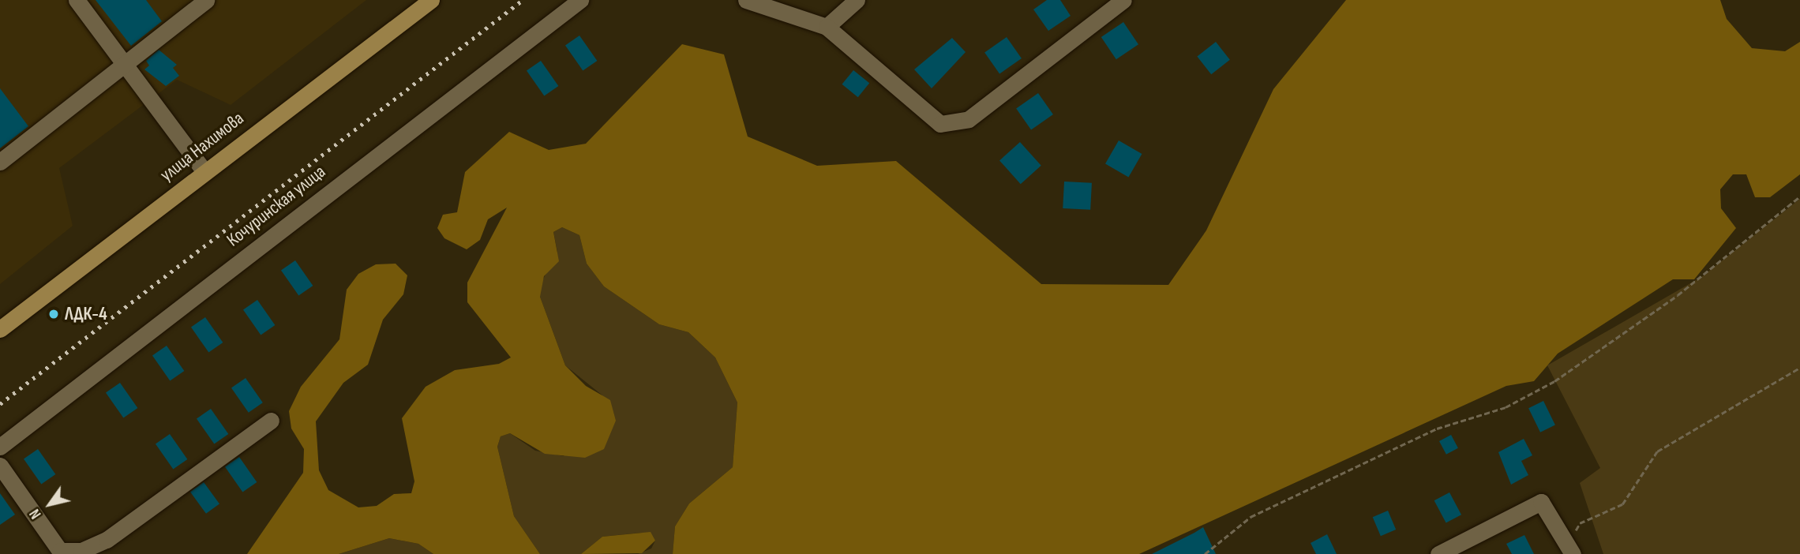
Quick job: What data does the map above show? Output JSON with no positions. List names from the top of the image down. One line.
{"streets":{"main road":["улица Нахимова"],"street":["Кочуринская улица"]},"places":["ЛДК-4"],"north":"bottom left"}
